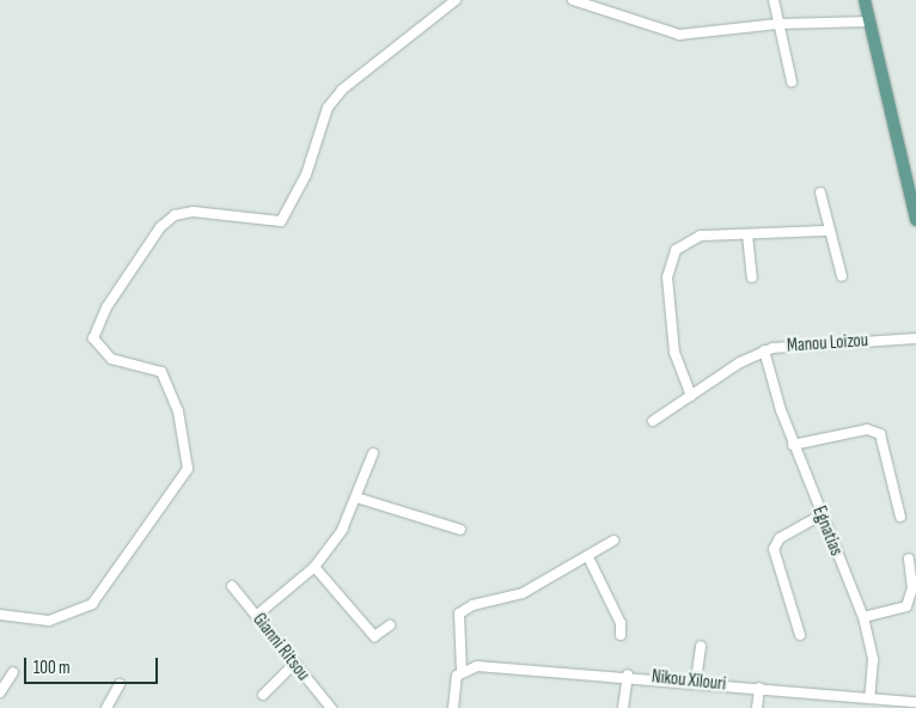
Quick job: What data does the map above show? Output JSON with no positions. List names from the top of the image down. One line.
{"streets":{"street":["Manou Loizou","Egnatias","Gianni Ritsou","Nikou Xilouri"]},"crossings":[["Manou Loizou","Egnatias"],["Egnatias","Nikou Xilouri"]],"scale_bar":"100 m"}
